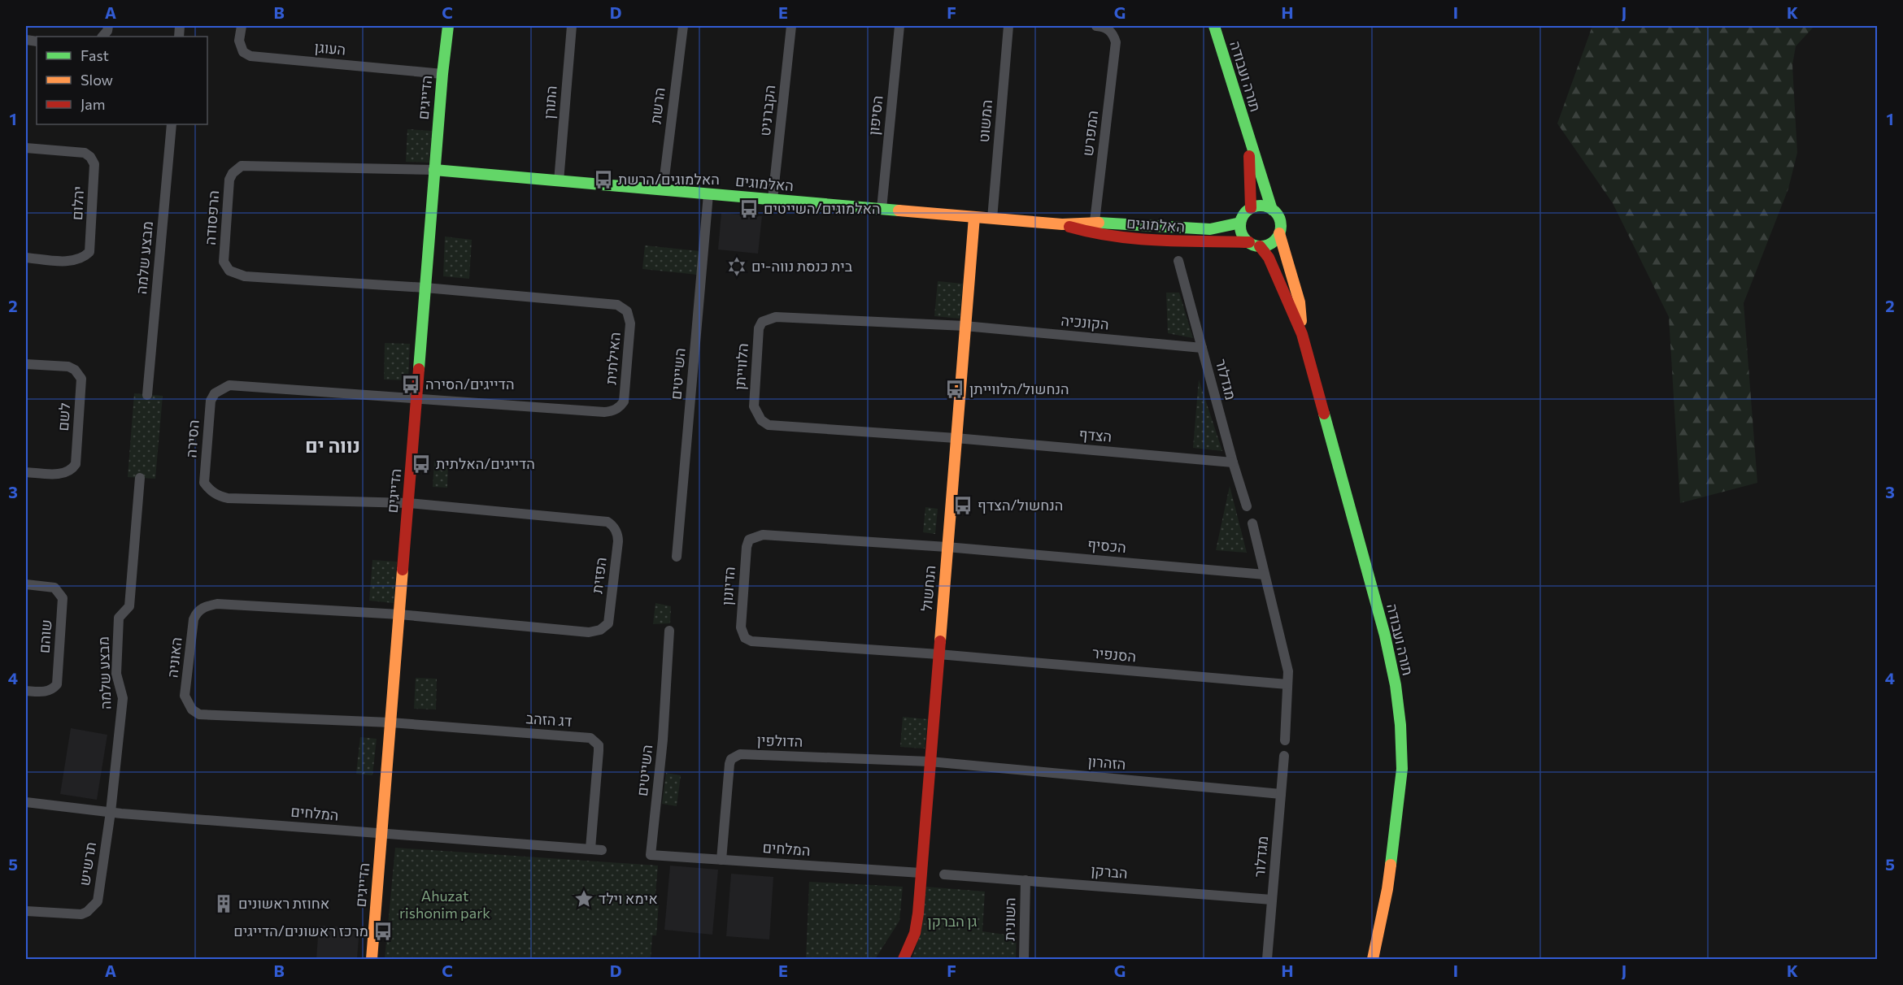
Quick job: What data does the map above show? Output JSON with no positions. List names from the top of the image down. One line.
{"streets":{"street":["העוגן","תורה ועבודה","הדייגים","התורן","הרשת","הקברניט","הסיפון","המשוט","המפרש","האלמוגים","יהלום","הרפסודה","מבצע שלמה","הקונכיה","האילתית","הלווייתן","השייטים","מגדלור","לשם","הצדף","הסירה","הכסיף","הפזית","הדיונון","הנחשול","שוהם","הסנפיר","האוניה","דג הזהב","הדולפין","הזהרון","המלחים","תרשיש","הברקן","השונית"]},"crossings":[["העוגן","הדייגים"],["תורה ועבודה","האלמוגים"],["הדייגים","האלמוגים"],["הדייגים","הרפסודה"],["הדייגים","האילתית"],["הדייגים","הסירה"],["הדייגים","הפזית"],["הדייגים","האוניה"],["הדייגים","דג הזהב"],["הדייגים","המלחים"],["התורן","האלמוגים"],["הרשת","האלמוגים"],["הקברניט","האלמוגים"],["הסיפון","האלמוגים"],["המשוט","האלמוגים"],["המפרש","האלמוגים"],["האלמוגים","הרפסודה"],["האלמוגים","השייטים"],["האלמוגים","הנחשול"],["הרפסודה","האילתית"],["מבצע שלמה","המלחים"],["מבצע שלמה","תרשיש"],["הקונכיה","הלווייתן"],["הקונכיה","מגדלור"],["הקונכיה","הנחשול"],["האילתית","הסירה"],["הלווייתן","הצדף"],["הלווייתן","הנחשול"],["השייטים","המלחים"],["מגדלור","הצדף"],["מגדלור","הזהרון"],["מגדלור","הברקן"],["הצדף","הנחשול"],["הסירה","הפזית"],["הכסיף","הדיונון"],["הכסיף","הנחשול"],["הפזית","האוניה"],["הדיונון","הנחשול"],["הדיונון","הסנפיר"],["הנחשול","הסנפיר"],["הנחשול","הדולפין"],["הנחשול","הזהרון"],["הנחשול","המלחים"],["האוניה","דג הזהב"],["דג הזהב","המלחים"],["הדולפין","הזהרון"],["הדולפין","המלחים"],["המלחים","תרשיש"],["הברקן","השונית"]],"districts":["נווה ים"],"parks":["Ahuzat rishonim park","גן הברקן"],"places":{"bus stop":["האלמוגים/הרשת","האלמוגים/השייטים","הדייגים/הסירה","הנחשול/הלווייתן","הדייגים/האלתית","הנחשול/הצדף","מרכז ראשונים/הדייגים"],"synagogue":["בית כנסת נווה-ים"],"place":["אימא וילד"],"building":["אחוזת ראשונים"]},"legend":["Fast","Slow","Jam"],"grid":{"columns":["A","B","C","D","E","F","G","H","I","J","K"],"rows":["1","2","3","4","5"]}}
